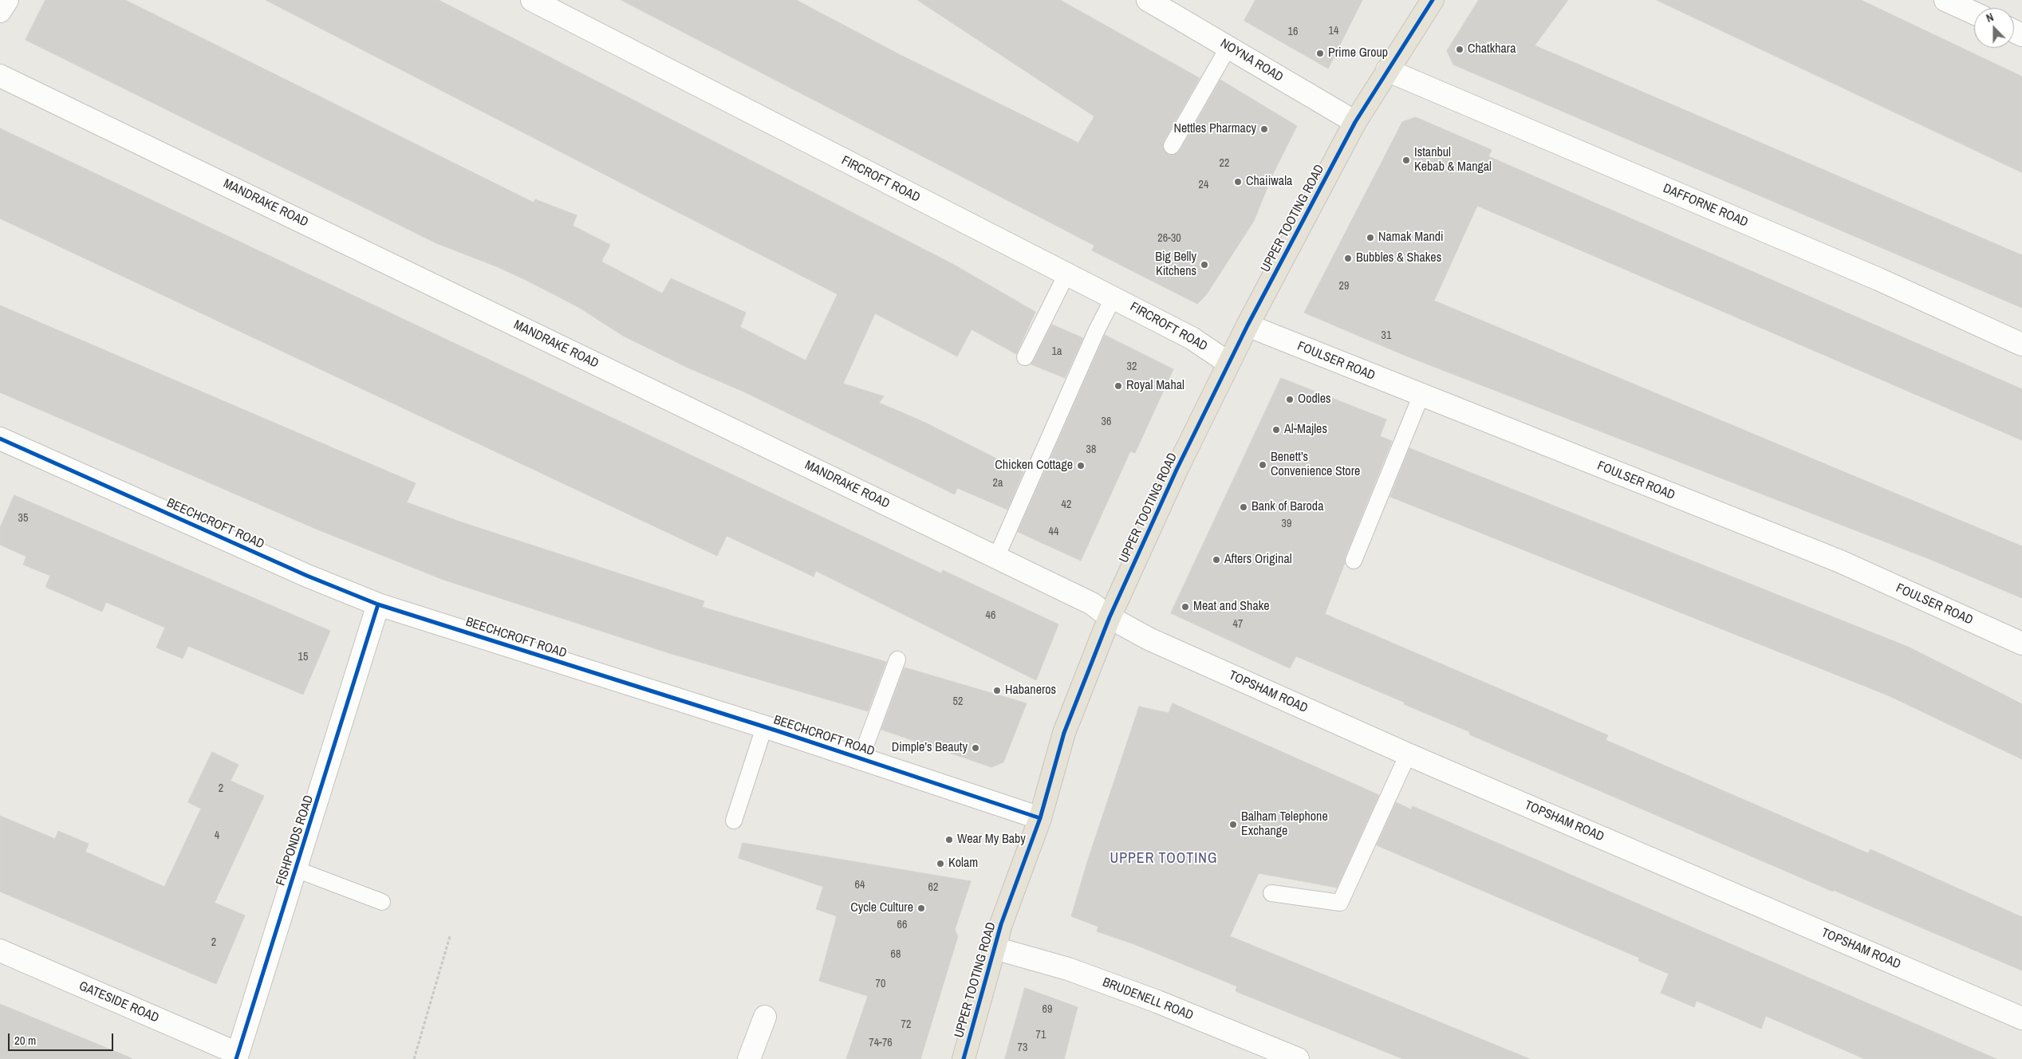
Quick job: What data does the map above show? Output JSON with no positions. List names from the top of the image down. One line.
{"streets":{"highway":["UPPER TOOTING ROAD"],"street":["NOYNA ROAD","FIRCROFT ROAD","MANDRAKE ROAD","DAFFORNE ROAD","FOULSER ROAD","BEECHCROFT ROAD","TOPSHAM ROAD","FISHPONDS ROAD","BRUDENELL ROAD","GATESIDE ROAD"]},"crossings":[["NOYNA ROAD","UPPER TOOTING ROAD"],["FIRCROFT ROAD","UPPER TOOTING ROAD"],["MANDRAKE ROAD","UPPER TOOTING ROAD"],["MANDRAKE ROAD","TOPSHAM ROAD"],["DAFFORNE ROAD","UPPER TOOTING ROAD"],["UPPER TOOTING ROAD","FOULSER ROAD"],["UPPER TOOTING ROAD","BEECHCROFT ROAD"],["UPPER TOOTING ROAD","TOPSHAM ROAD"],["UPPER TOOTING ROAD","BRUDENELL ROAD"],["BEECHCROFT ROAD","FISHPONDS ROAD"],["FISHPONDS ROAD","GATESIDE ROAD"]],"districts":["UPPER TOOTING"],"places":["Chatkhara","Prime Group","Nettles Pharmacy","Istanbul Kebab & Mangal","Chaiiwala","Namak Mandi","Bubbles & Shakes","Big Belly Kitchens","Royal Mahal","Oodles","Al-Majles","Benett’s Convenience Store","Chicken Cottage","Bank of Baroda","Afters Original","Meat and Shake","Habaneros","Dimple’s Beauty","Balham Telephone Exchange","Wear My Baby","Kolam","Cycle Culture"],"house_numbers":["14","16","22","24","26-30","29","31","1a","32","36","38","2a","42","35","39","44","46","47","15","52","2","4","64","62","66","2","68","70","69","72","71","74-76","73"],"scale_bar":"20 m","north":"top"}
